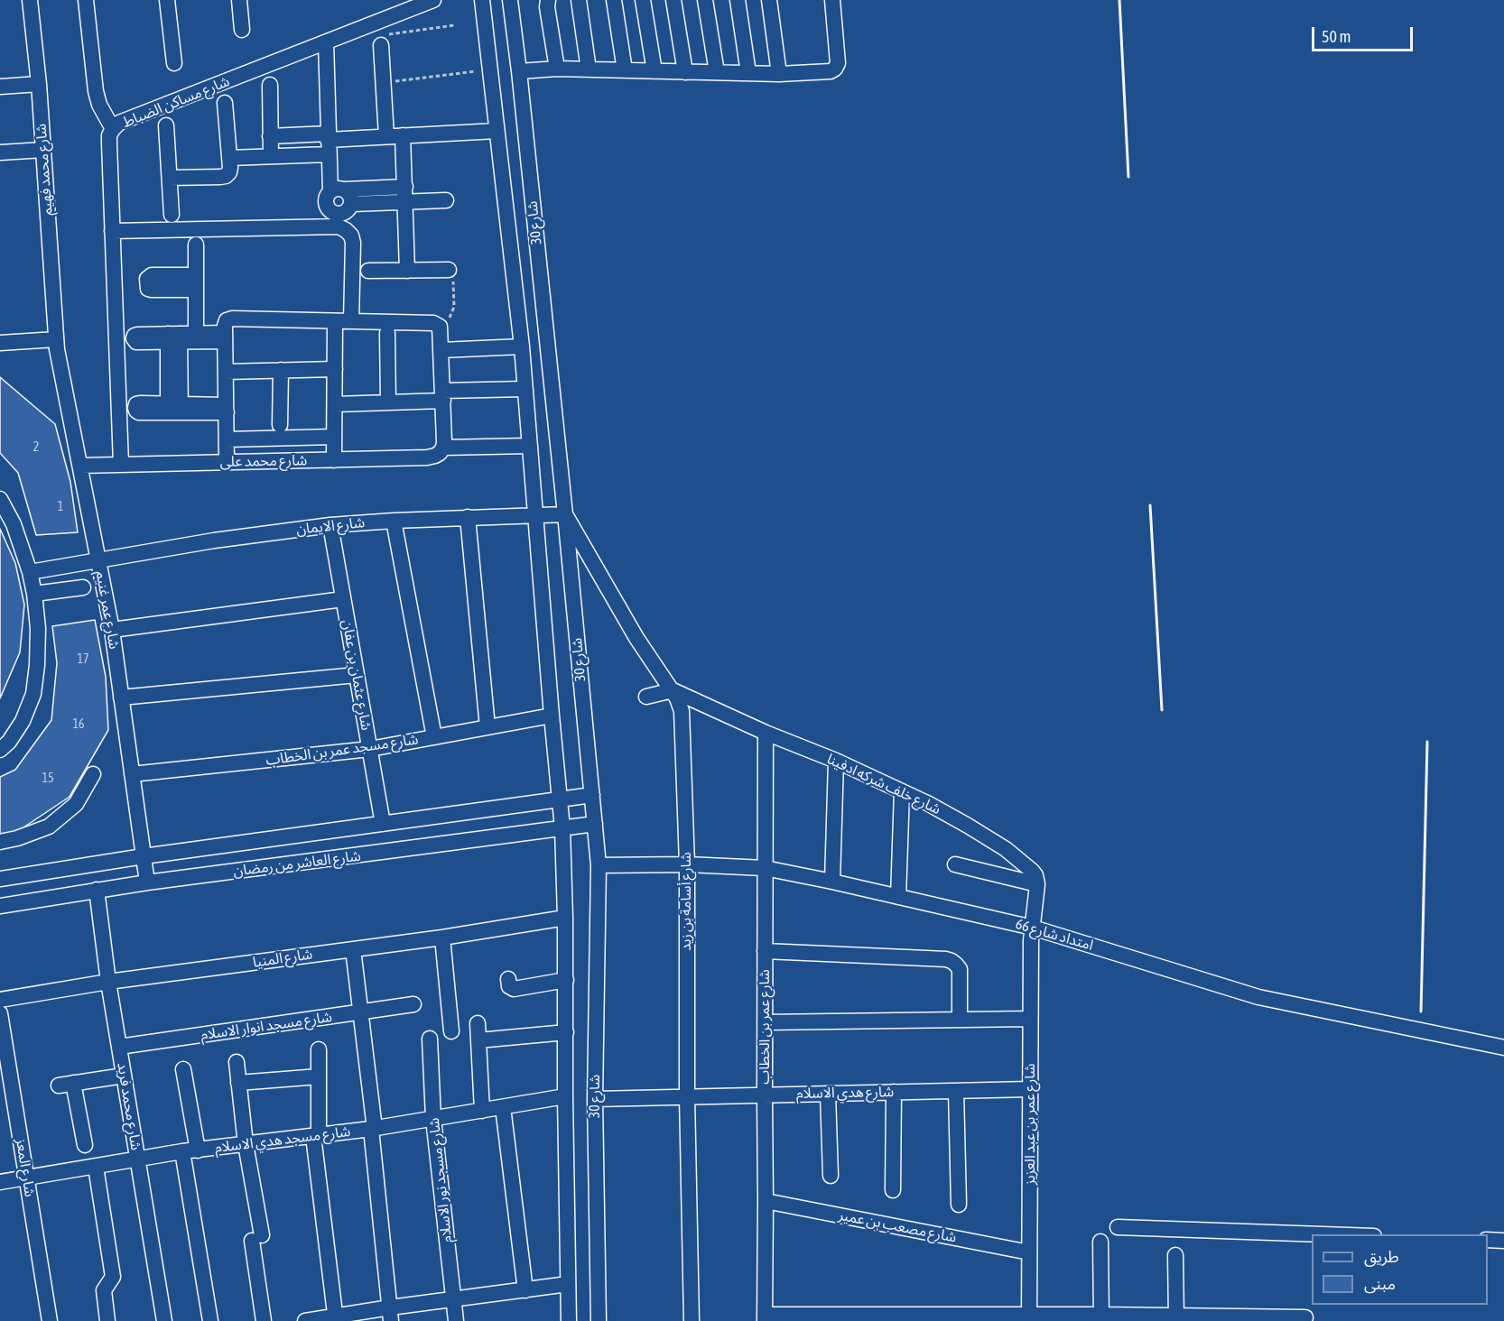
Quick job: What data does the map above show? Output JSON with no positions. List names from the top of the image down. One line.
{"streets":{"street":["شارع مساكن الضباط","شارع محمد فهيم","شارع 30","شارع محمد على","شارع الايمان","شارع عمر غنيم","شارع عثمان بن عفان","شارع مسجد عمر بن الخطاب","شارع خلف شركه ادفينا","شارع العاشر من رمضان","شارع أسامة بن زيد","امتداد شارع 66","شارع المنيا","شارع مسجد انوار الاسلام","شارع عمر بن الخطاب","شارع هدي الاسلام","شارع محمد فريد","شارع عمر بن عبد العزيز","شارع مسجد هدي الاسلام","شارع المعز","شارع مسجد نور الاسلام","شارع مصعب بن عمير"]},"crossings":[["شارع مساكن الضباط","شارع محمد على"],["شارع محمد فهيم","شارع عمر غنيم"],["شارع 30","شارع محمد على"],["شارع 30","شارع الايمان"],["شارع 30","شارع مسجد عمر بن الخطاب"],["شارع 30","شارع العاشر من رمضان"],["شارع 30","شارع أسامة بن زيد"],["شارع 30","امتداد شارع 66"],["شارع 30","شارع المنيا"],["شارع 30","شارع هدي الاسلام"],["شارع 30","شارع مسجد هدي الاسلام"],["شارع محمد على","شارع عمر غنيم"],["شارع الايمان","شارع عمر غنيم"],["شارع الايمان","شارع عثمان بن عفان"],["شارع الايمان","شارع أسامة بن زيد"],["شارع عمر غنيم","شارع مسجد عمر بن الخطاب"],["شارع عمر غنيم","شارع العاشر من رمضان"],["شارع عثمان بن عفان","شارع مسجد عمر بن الخطاب"],["شارع عثمان بن عفان","شارع العاشر من رمضان"],["شارع خلف شركه ادفينا","شارع أسامة بن زيد"],["شارع خلف شركه ادفينا","شارع عمر بن الخطاب"],["شارع العاشر من رمضان","شارع محمد فريد"],["شارع أسامة بن زيد","امتداد شارع 66"],["شارع أسامة بن زيد","شارع هدي الاسلام"],["امتداد شارع 66","شارع عمر بن الخطاب"],["امتداد شارع 66","شارع عمر بن عبد العزيز"],["شارع المنيا","شارع محمد فريد"],["شارع مسجد انوار الاسلام","شارع محمد فريد"],["شارع عمر بن الخطاب","شارع هدي الاسلام"],["شارع عمر بن الخطاب","شارع مصعب بن عمير"],["شارع هدي الاسلام","شارع عمر بن عبد العزيز"],["شارع محمد فريد","شارع مسجد هدي الاسلام"],["شارع عمر بن عبد العزيز","شارع مصعب بن عمير"],["شارع مسجد هدي الاسلام","شارع المعز"],["شارع مسجد هدي الاسلام","شارع مسجد نور الاسلام"]],"house_numbers":["2","1","17","16","15"],"legend":["طريق","مبنى"],"scale_bar":"50 m"}
